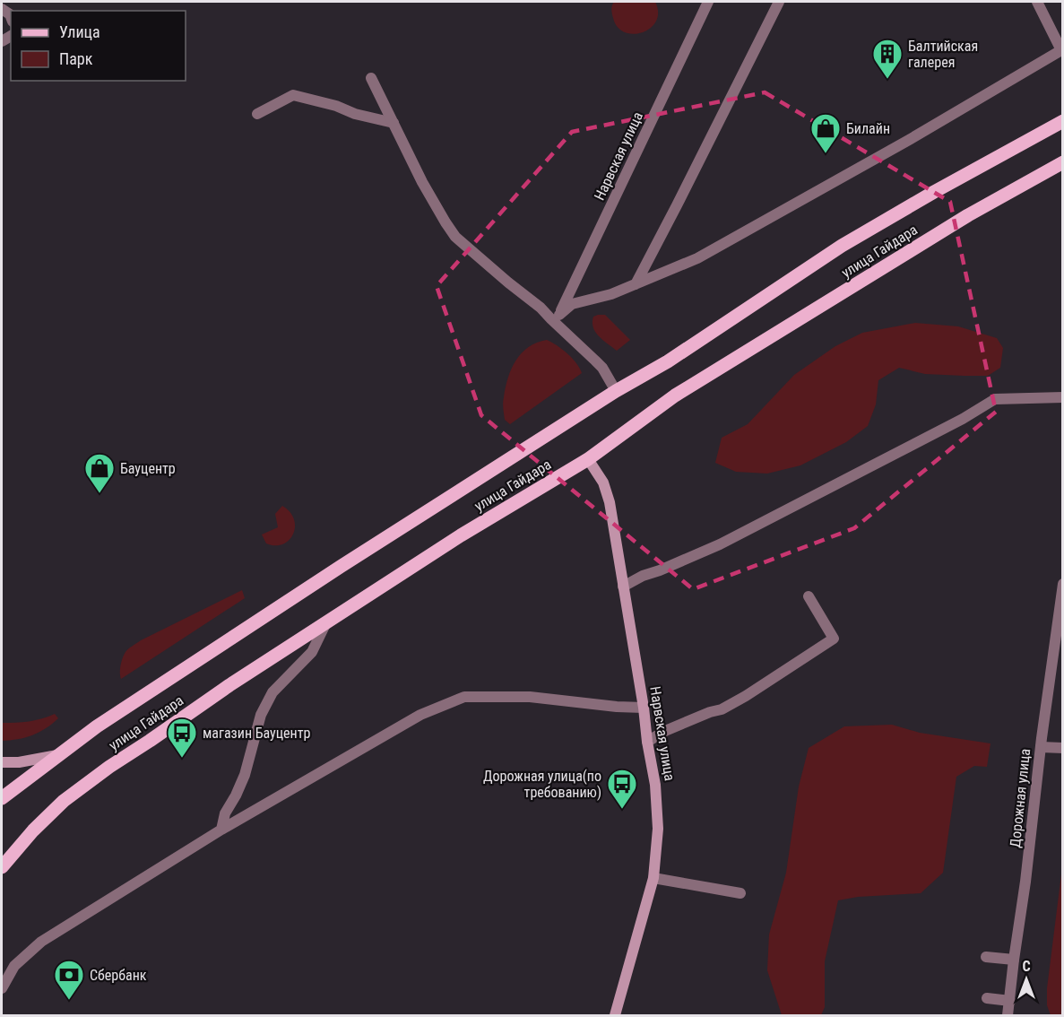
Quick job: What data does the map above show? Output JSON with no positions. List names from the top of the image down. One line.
{"streets":{"main road":["улица Гайдара"],"street":["Нарвская улица","Дорожная улица"]},"crossings":[["Нарвская улица","улица Гайдара"]],"places":{"building":["Балтийская галерея"],"shop":["Билайн","Бауцентр"],"bus stop":["магазин Бауцентр","Дорожная улица(по требованию)"],"bank":["Сбербанк"]},"legend":["Улица","Парк"],"north":"top"}
